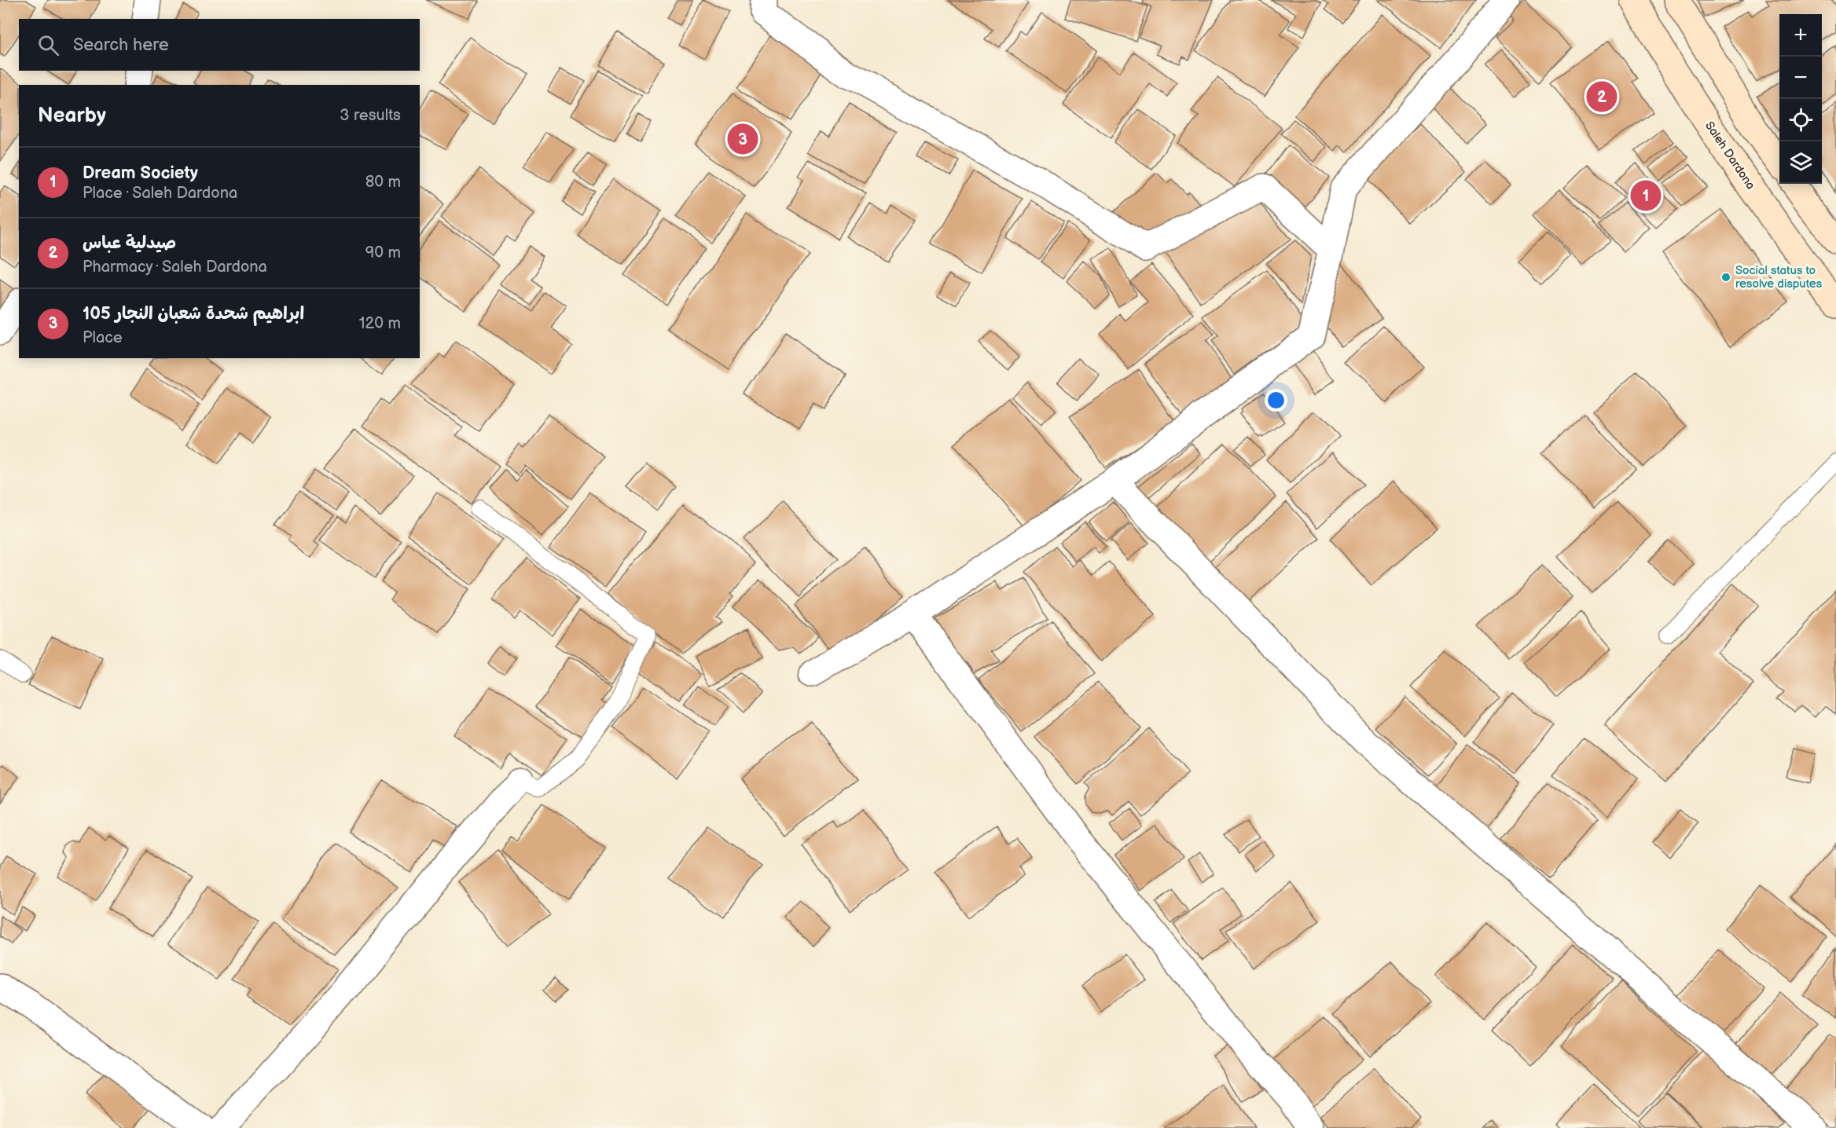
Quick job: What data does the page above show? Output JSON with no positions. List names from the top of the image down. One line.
{"streets":{"street":["Saleh Dardona"]},"places":["Social status to resolve disputes"],"page":{"map_buttons":["+","−"],"search":"Search here","pins":["2","3","1"],"heading":["Nearby","3 results"],"list":[{"mark":"1","name":"Dream Society","note":"Place · Saleh Dardona","value":"80 m"},{"mark":"2","name":"صيدلية عباس","note":"Pharmacy · Saleh Dardona","value":"90 m"},{"mark":"3","name":"ابراهيم شحدة شعبان النجار 105","note":"Place","value":"120 m"}]}}
